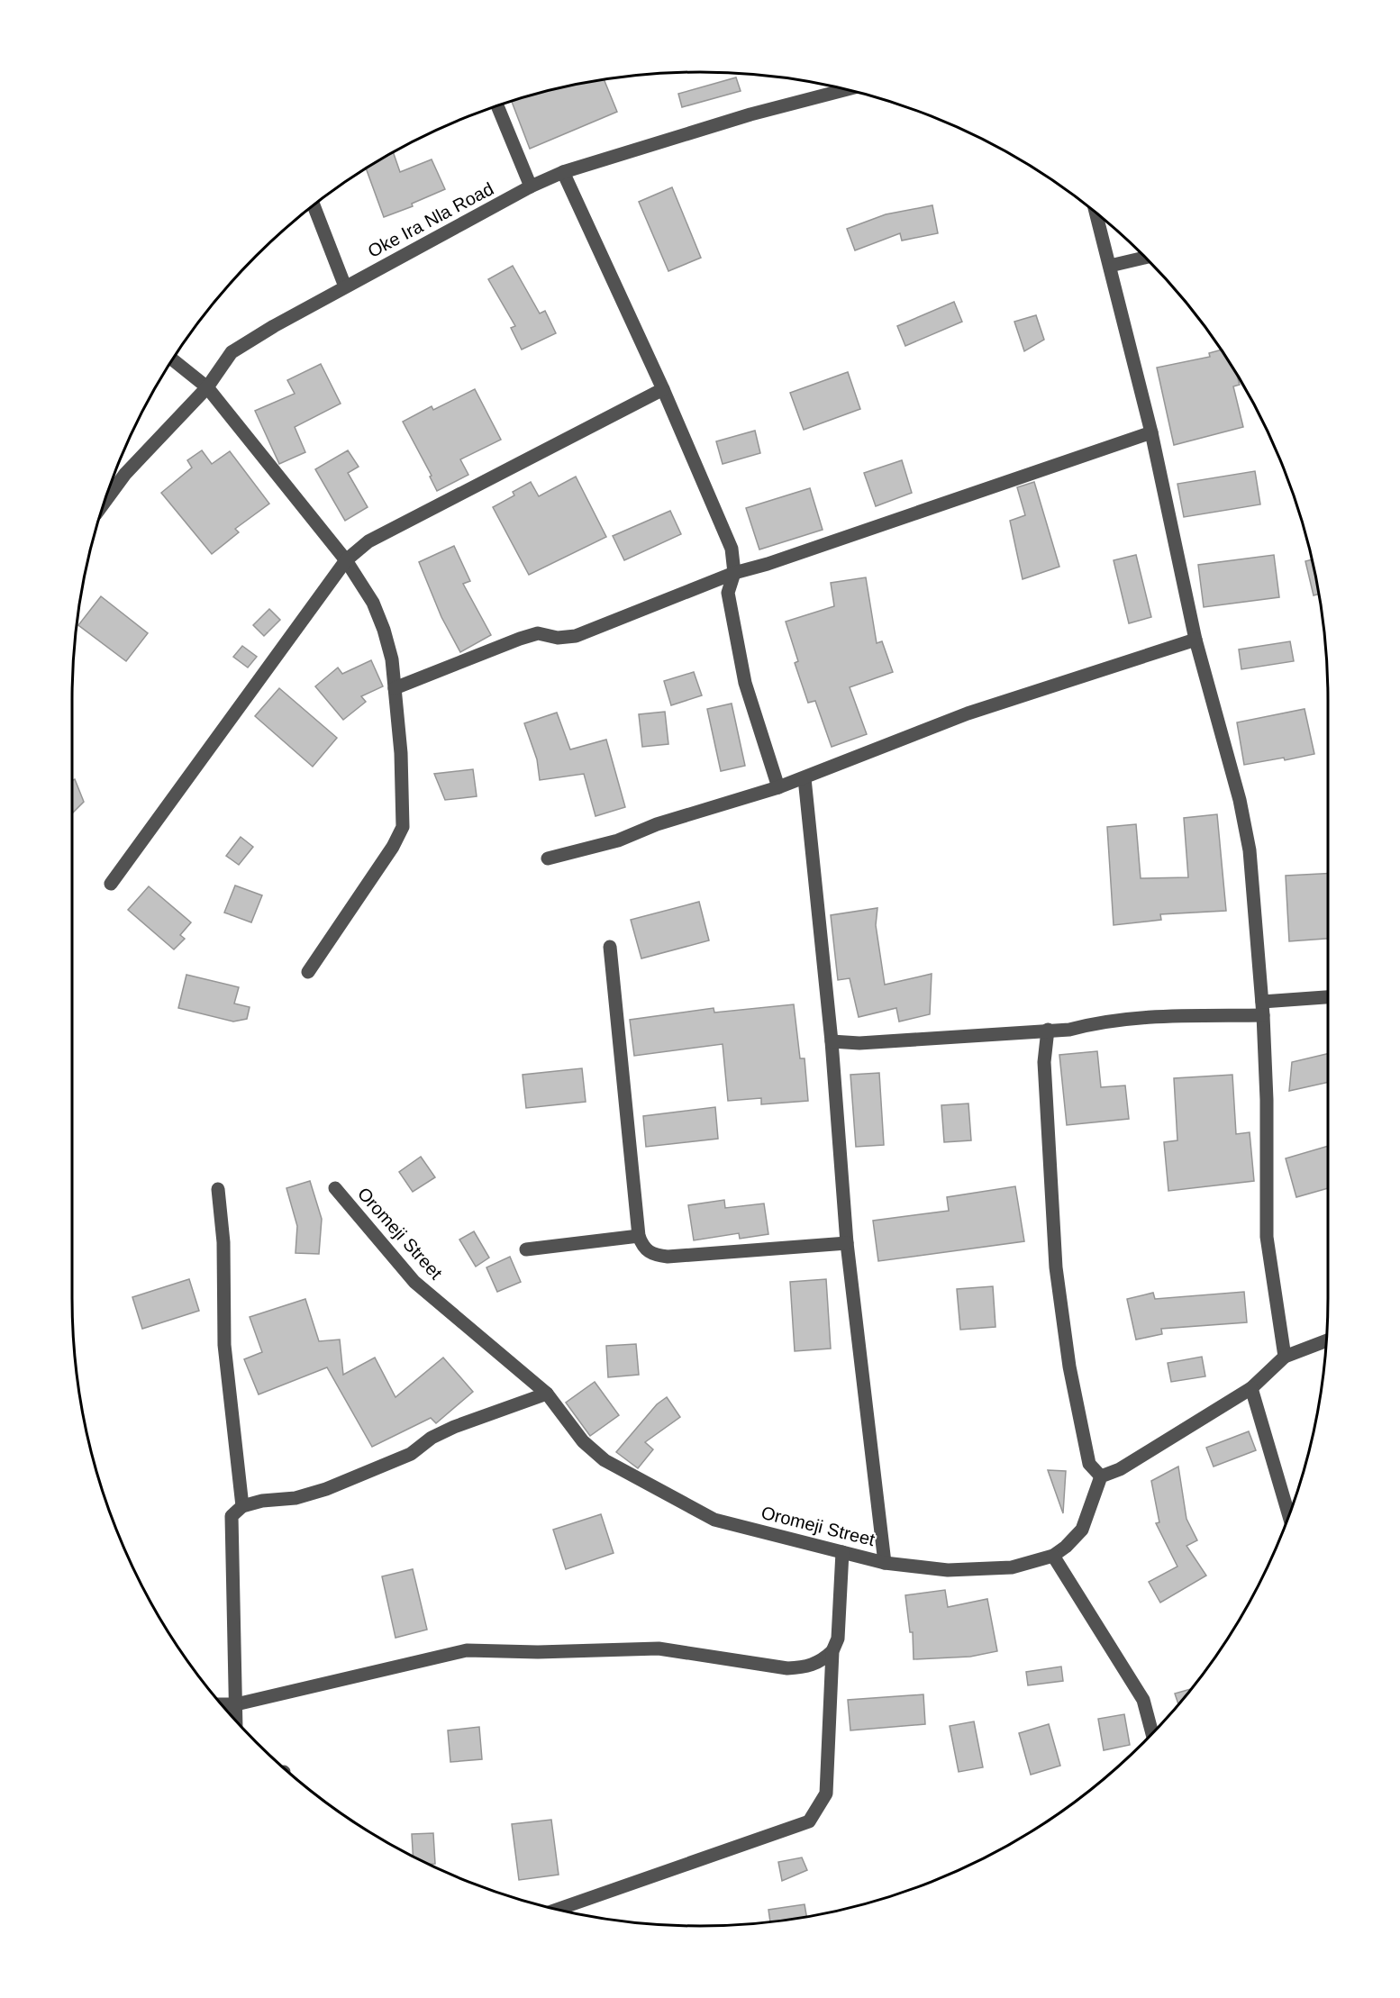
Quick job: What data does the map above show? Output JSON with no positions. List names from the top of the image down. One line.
{"streets":{"street":["Oke Ira Nla Road","Oromeji Street"]}}
